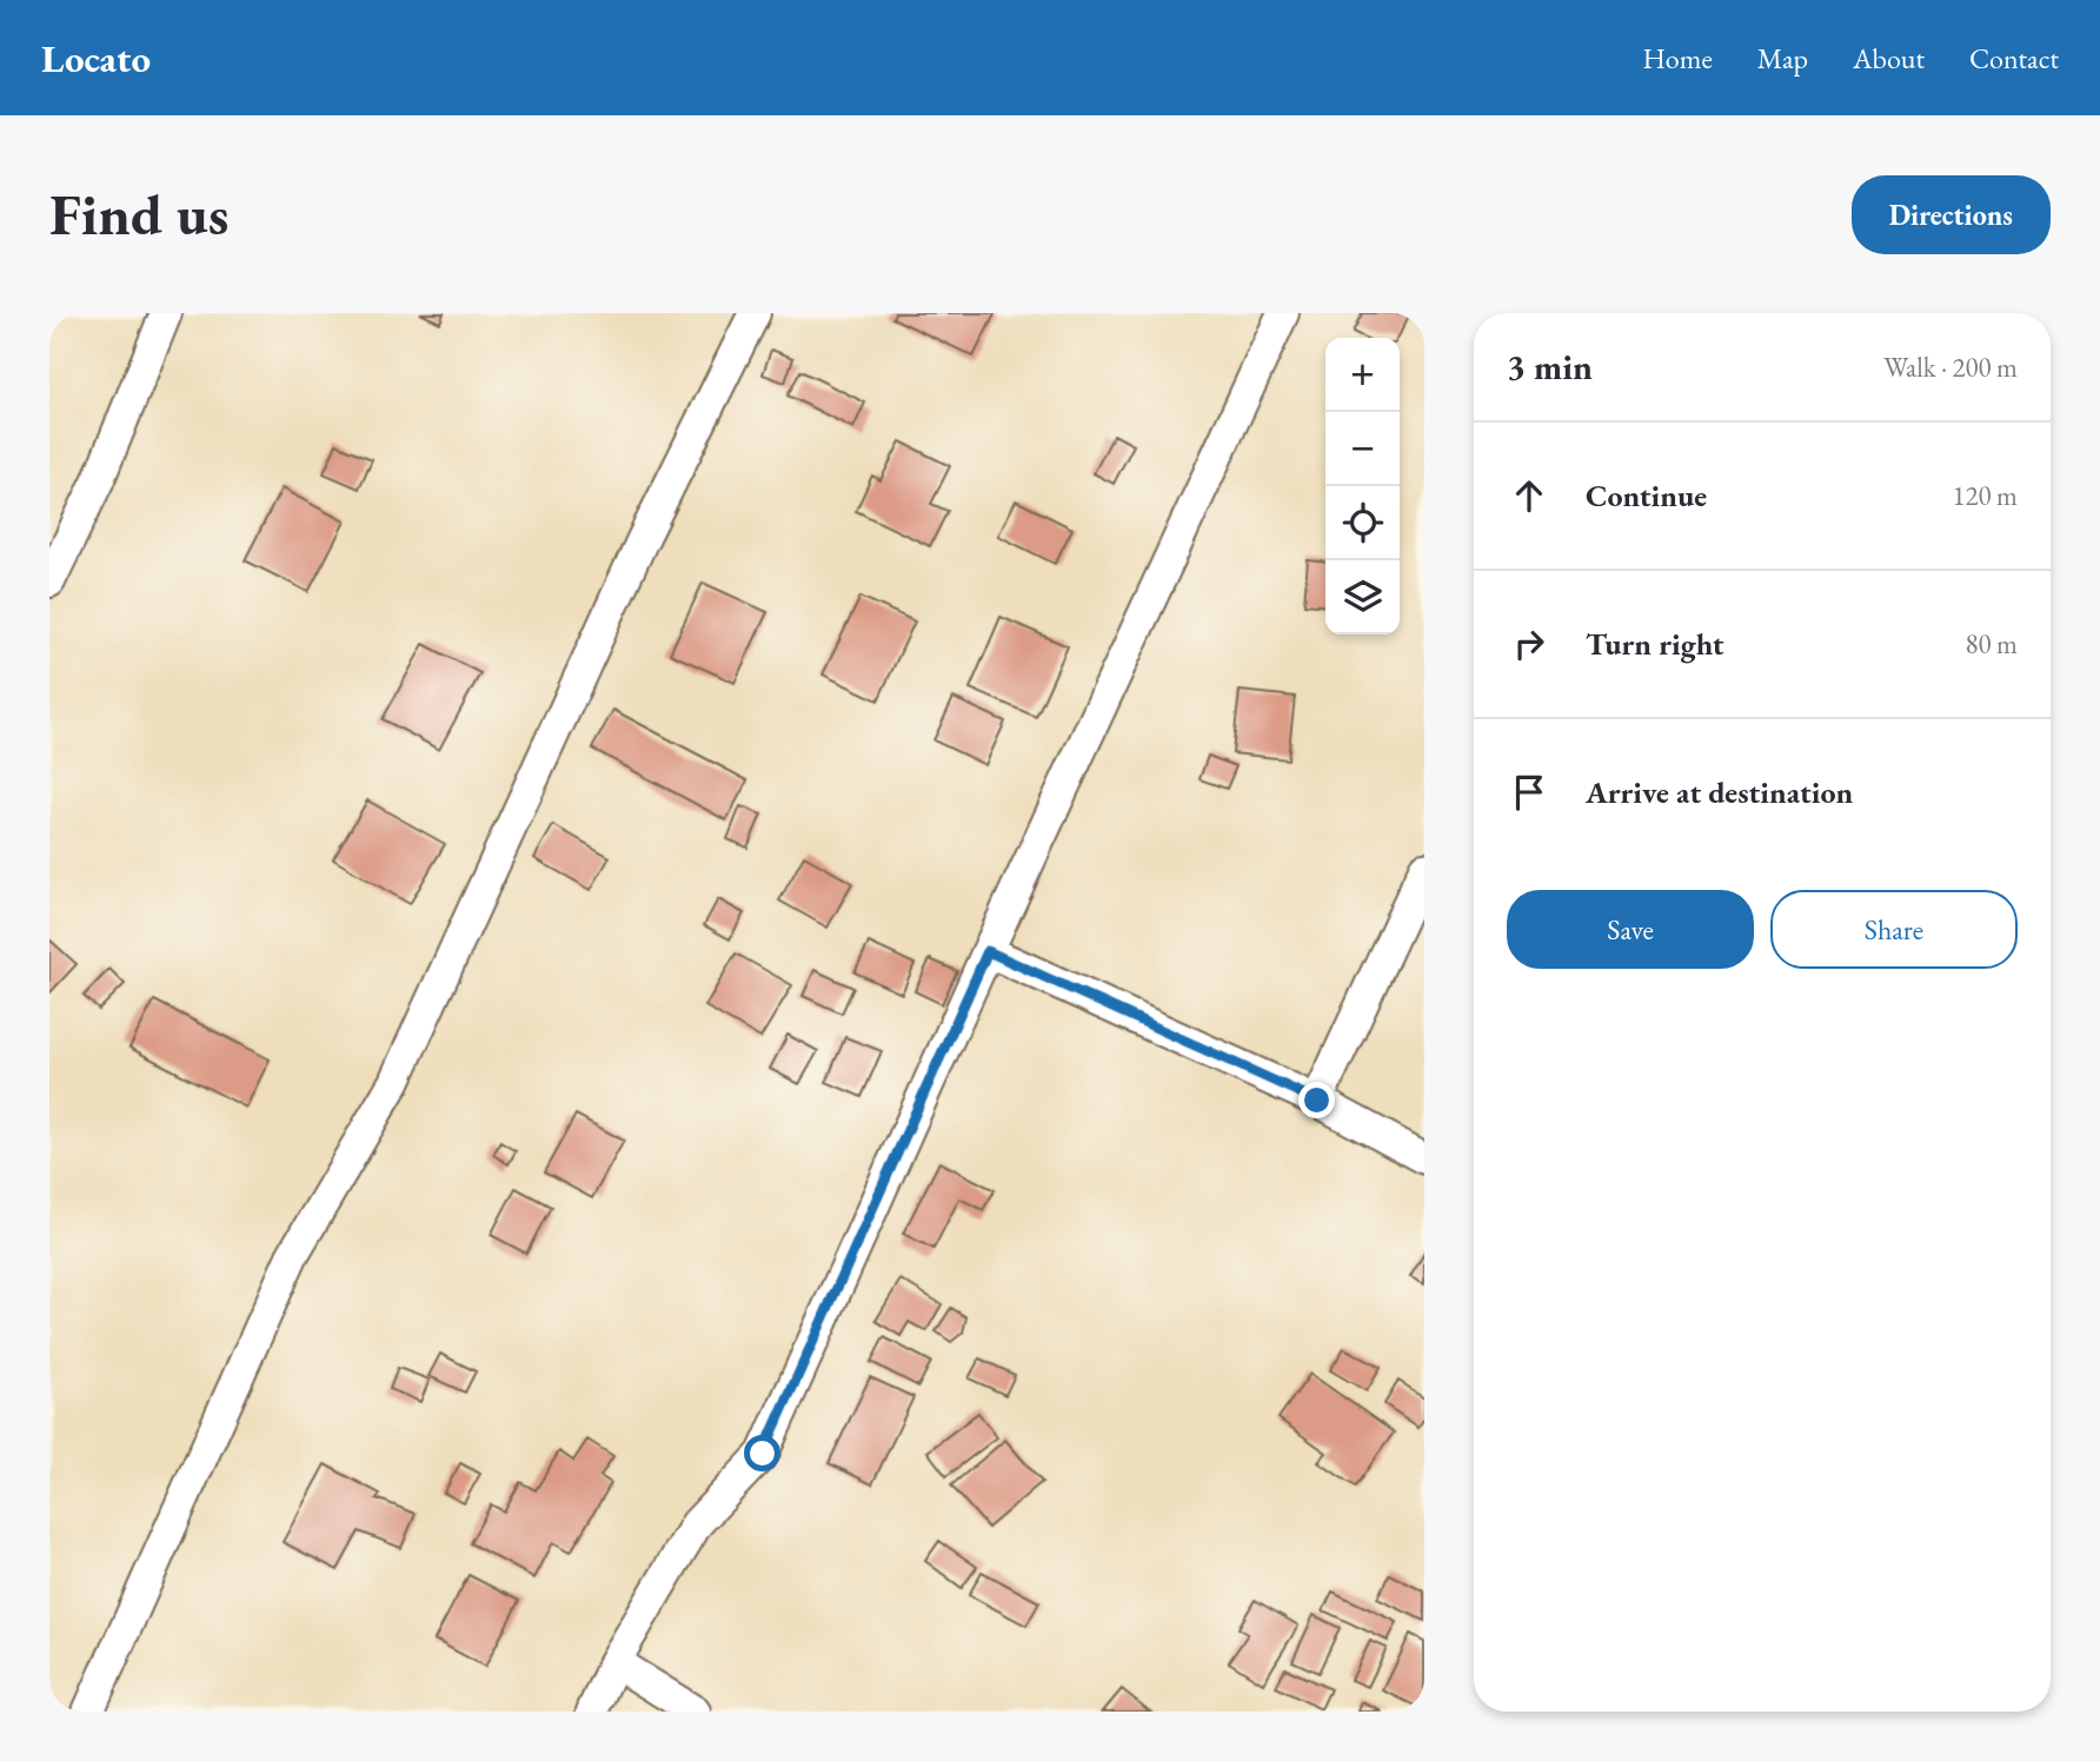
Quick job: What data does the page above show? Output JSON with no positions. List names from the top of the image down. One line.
{"page":{"header":"Locato","nav":["Home","Map","About","Contact"],"buttons":["Directions",["Save","Share"]],"title":"Find us","heading":["3 min","Walk · 200 m"],"map_buttons":["+","−"],"list":[["Continue","120 m"],["Turn right","80 m"],"Arrive at destination"]}}
